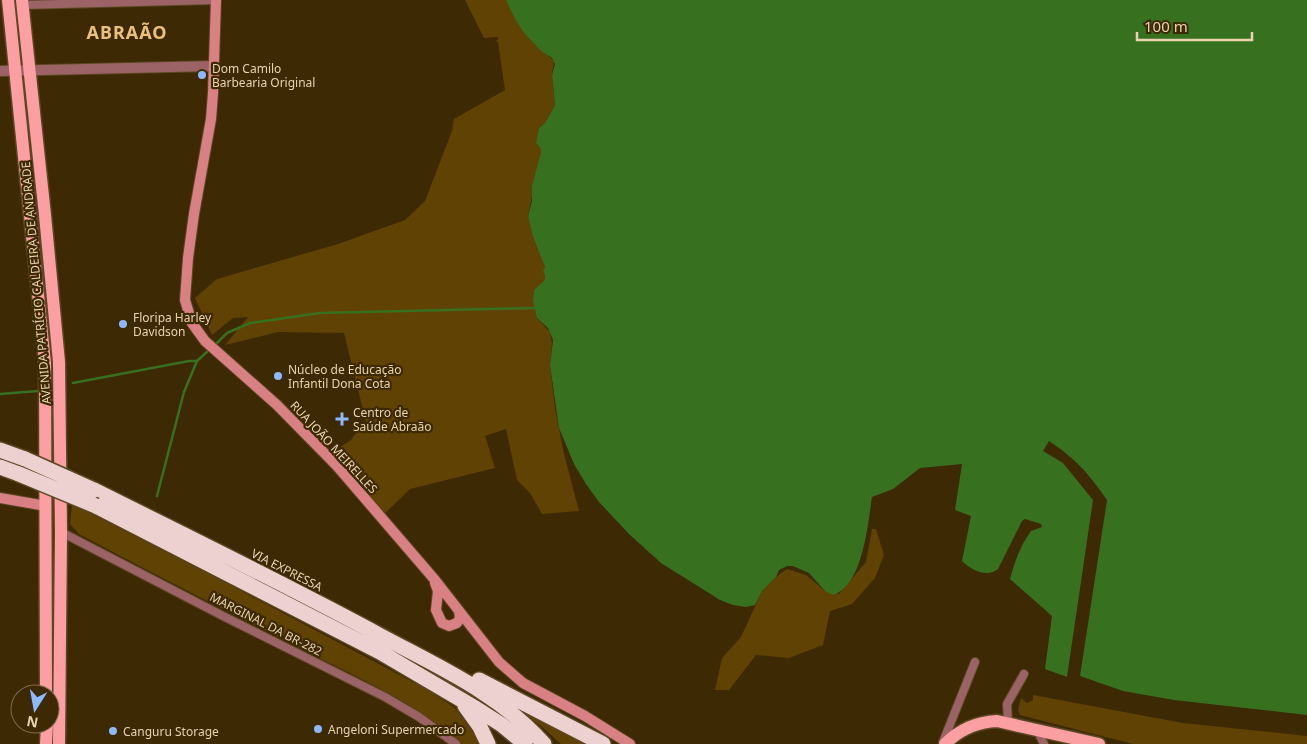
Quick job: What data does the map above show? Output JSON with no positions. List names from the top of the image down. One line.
{"streets":{"highway":["VIA EXPRESSA"],"main road":["AVENIDA PATRÍCIO CALDEIRA DE ANDRADE","RUA JOÃO MEIRELLES"],"street":["MARGINAL DA BR-282"]},"crossings":[["AVENIDA PATRÍCIO CALDEIRA DE ANDRADE","MARGINAL DA BR-282"]],"districts":["ABRAÃO"],"places":{"other":["Dom Camilo Barbearia Original","Floripa Harley Davidson","Núcleo de Educação Infantil Dona Cota","Angeloni Supermercado","Canguru Storage"],"health":["Centro de Saúde Abraão"]},"scale_bar":"100 m","north":"bottom"}
